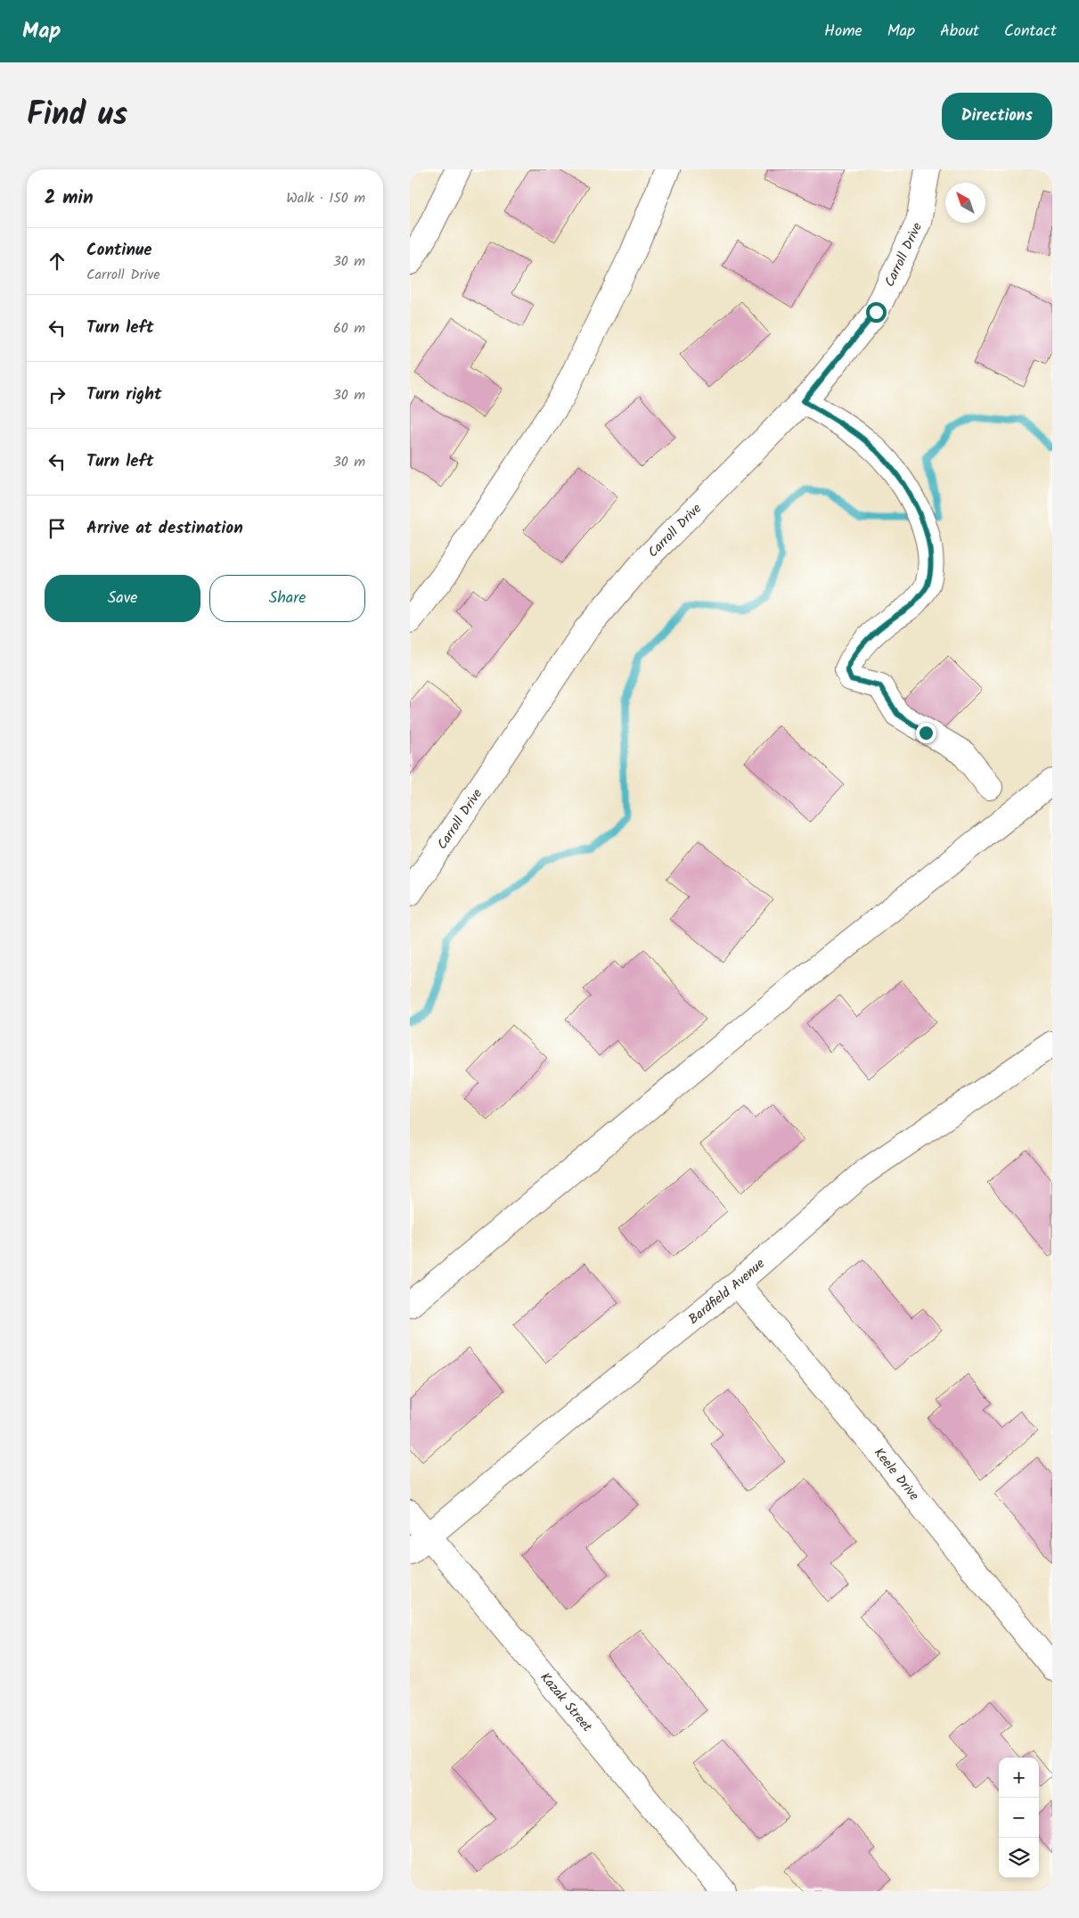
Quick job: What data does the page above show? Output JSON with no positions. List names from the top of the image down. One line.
{"streets":{"street":["Carroll Drive","Bardfield Avenue","Keele Drive","Kazak Street"]},"crossings":[["Bardfield Avenue","Keele Drive"],["Bardfield Avenue","Kazak Street"]],"north":"top left","page":{"header":"Map","nav":["Home","Map","About","Contact"],"title":"Find us","buttons":["Directions",["Save","Share"]],"heading":["2 min","Walk · 150 m"],"list":[["Continue","Carroll Drive","30 m"],["Turn left","60 m"],["Turn right","30 m"],["Turn left","30 m"],"Arrive at destination"],"map_buttons":["+","−"]}}
